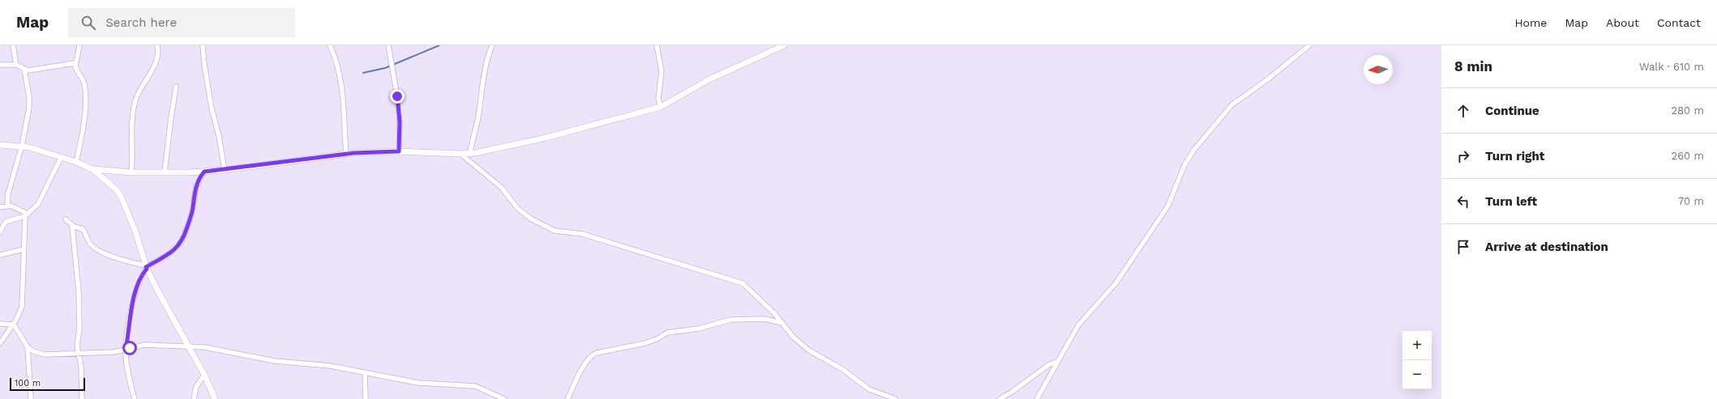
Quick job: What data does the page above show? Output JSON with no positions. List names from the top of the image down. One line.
{"scale_bar":"100 m","north":"left","page":{"header":"Map","search":"Search here","nav":["Home","Map","About","Contact"],"heading":["8 min","Walk · 610 m"],"list":[["Continue","280 m"],["Turn right","260 m"],["Turn left","70 m"],"Arrive at destination"],"map_buttons":["+","−"],"scale":"100 m"}}
